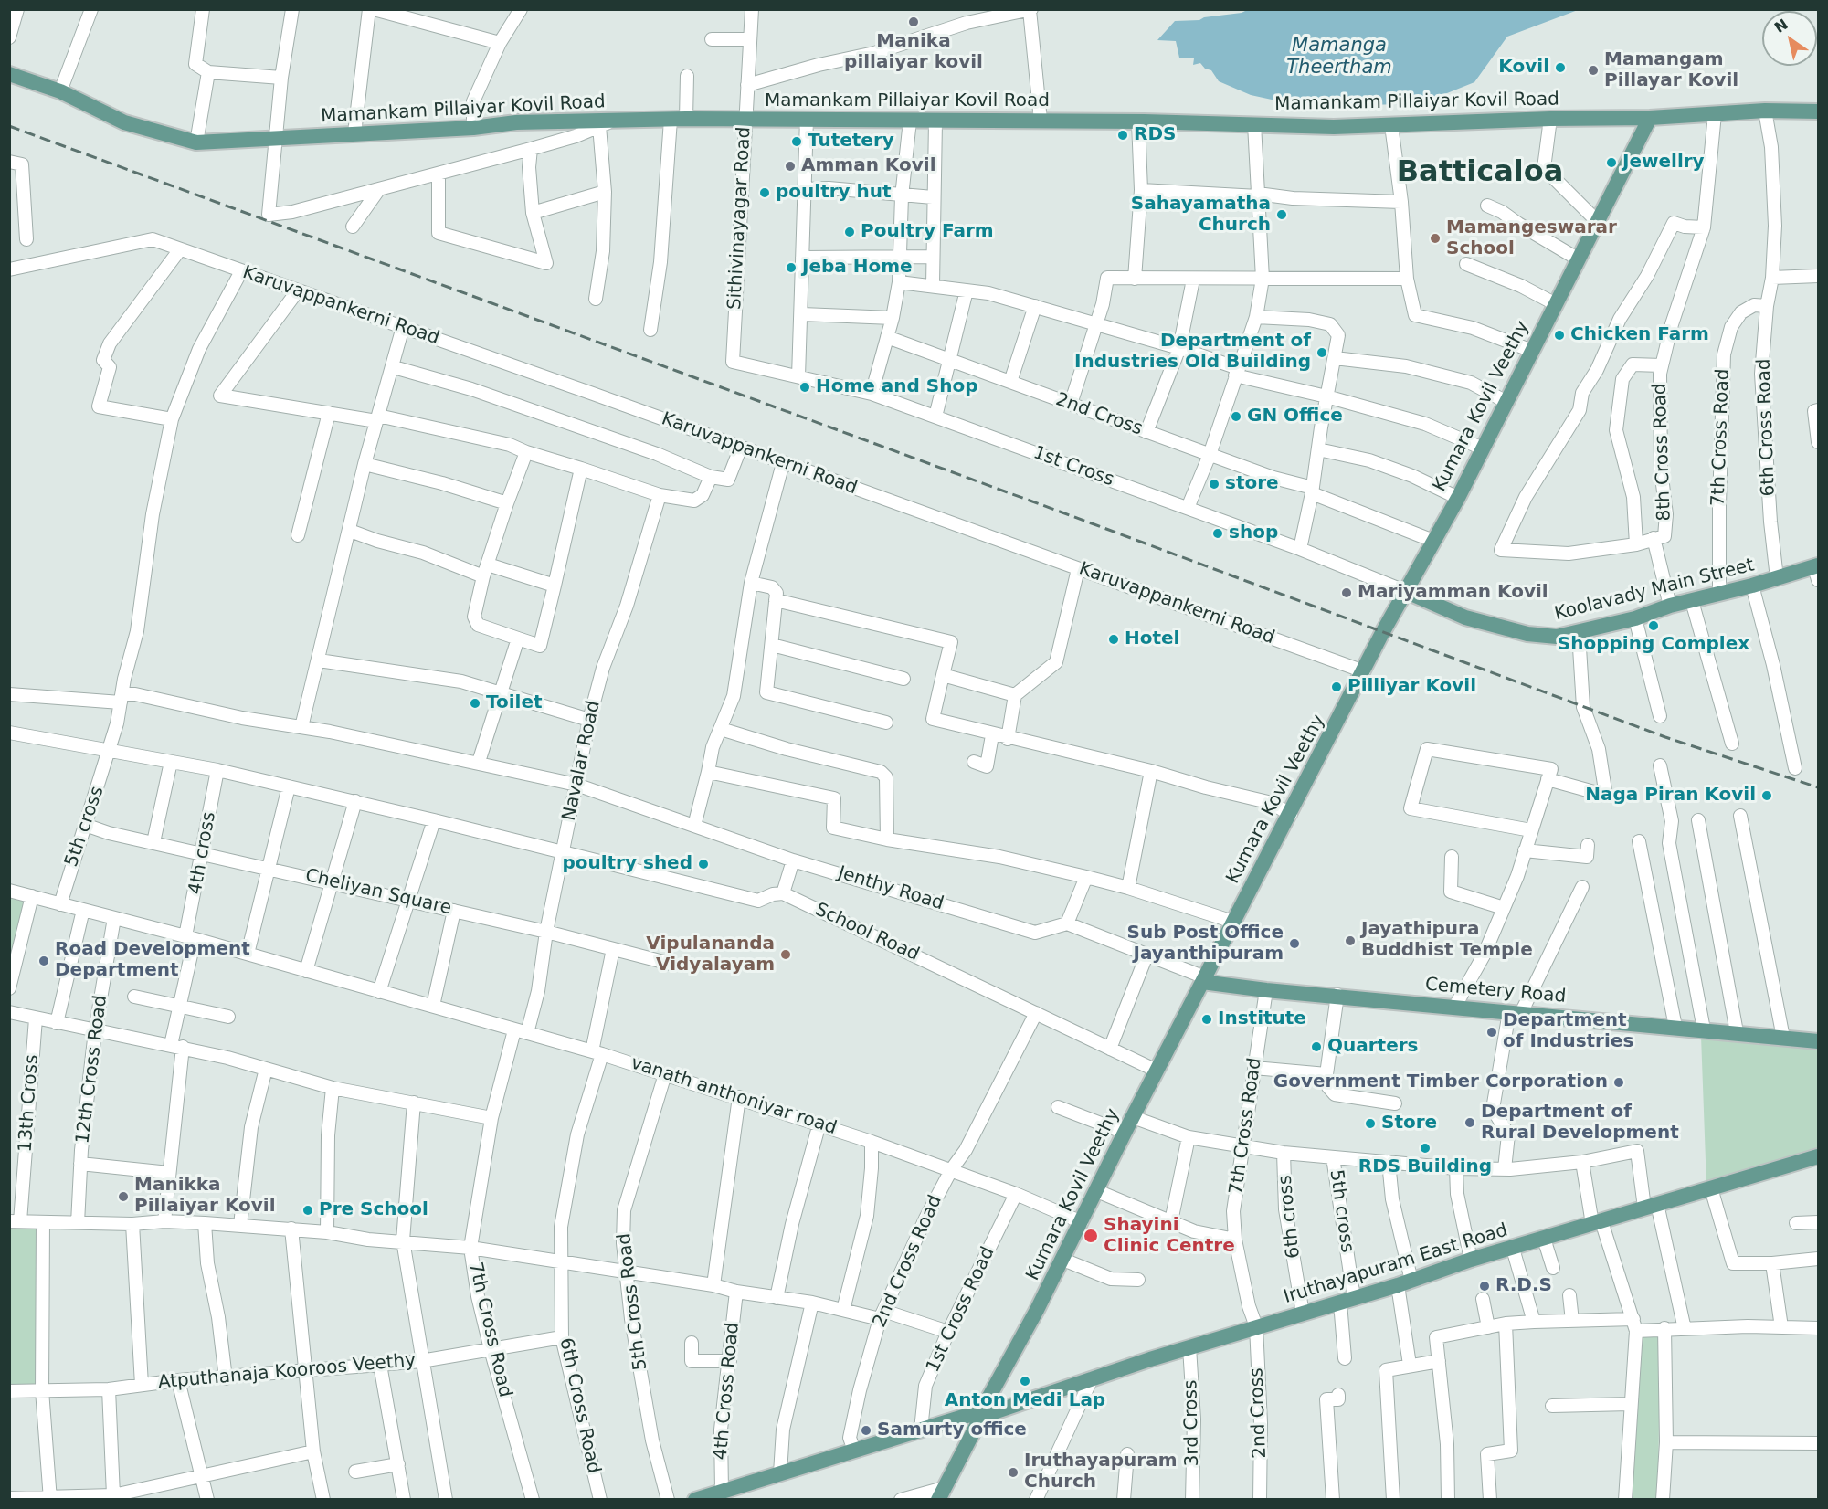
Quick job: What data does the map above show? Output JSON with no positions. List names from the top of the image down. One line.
{"streets":{"main road":["Mamankam Pillaiyar Kovil Road","Kumara Kovil Veethy","Koolavady Main Street","Cemetery Road","Iruthayapuram East Road"],"street":["Sithivinayagar Road","Karuvappankerni Road","2nd Cross","6th Cross Road","7th Cross Road","8th Cross Road","1st Cross","Navalar Road","5th cross","4th cross","Jenthy Road","Cheliyan Square","School Road","12th Cross Road","vanath anthoniyar road","13th Cross","6th cross","2nd Cross Road","5th Cross Road","1st Cross Road","Atputhanaja Kooroos Veethy","4th Cross Road","3rd Cross"]},"crossings":[["Mamankam Pillaiyar Kovil Road","Sithivinayagar Road"],["Mamankam Pillaiyar Kovil Road","Kumara Kovil Veethy"],["Mamankam Pillaiyar Kovil Road","6th Cross Road"],["Mamankam Pillaiyar Kovil Road","8th Cross Road"],["Sithivinayagar Road","1st Cross"],["Karuvappankerni Road","Kumara Kovil Veethy"],["Karuvappankerni Road","5th cross"],["Kumara Kovil Veethy","2nd Cross"],["Kumara Kovil Veethy","1st Cross"],["Kumara Kovil Veethy","Koolavady Main Street"],["Kumara Kovil Veethy","School Road"],["Kumara Kovil Veethy","Cemetery Road"],["Kumara Kovil Veethy","vanath anthoniyar road"],["Kumara Kovil Veethy","Iruthayapuram East Road"],["2nd Cross","7th Cross Road"],["2nd Cross","Iruthayapuram East Road"],["6th Cross Road","7th Cross Road"],["6th Cross Road","Koolavady Main Street"],["6th Cross Road","Cheliyan Square"],["6th Cross Road","vanath anthoniyar road"],["6th Cross Road","Atputhanaja Kooroos Veethy"],["7th Cross Road","Koolavady Main Street"],["7th Cross Road","Cemetery Road"],["7th Cross Road","vanath anthoniyar road"],["7th Cross Road","Iruthayapuram East Road"],["7th Cross Road","Atputhanaja Kooroos Veethy"],["8th Cross Road","Koolavady Main Street"],["1st Cross","Koolavady Main Street"],["Navalar Road","Jenthy Road"],["Navalar Road","Cheliyan Square"],["Navalar Road","vanath anthoniyar road"],["5th cross","Jenthy Road"],["5th cross","Cheliyan Square"],["5th cross","vanath anthoniyar road"],["5th cross","Iruthayapuram East Road"],["4th cross","Cheliyan Square"],["4th cross","vanath anthoniyar road"],["School Road","2nd Cross Road"],["12th Cross Road","vanath anthoniyar road"],["vanath anthoniyar road","2nd Cross Road"],["vanath anthoniyar road","5th Cross Road"],["vanath anthoniyar road","1st Cross Road"],["6th cross","Iruthayapuram East Road"],["2nd Cross Road","Iruthayapuram East Road"],["Iruthayapuram East Road","1st Cross Road"],["Iruthayapuram East Road","4th Cross Road"],["Iruthayapuram East Road","3rd Cross"]],"districts":["Batticaloa"],"water":["Mamanga Theertham"],"places":["Manika pillaiyar kovil","Kovil","Mamangam Pillayar Kovil","RDS","Tutetery","Jewellry","Amman Kovil","poultry hut","Sahayamatha Church","Poultry Farm","Mamangeswarar School","Jeba Home","Chicken Farm","Department of Industries Old Building","Home and Shop","GN Office","store","shop","Mariyamman Kovil","Shopping Complex","Hotel","Pilliyar Kovil","Toilet","Naga Piran Kovil","poultry shed","Jayathipura Buddhist Temple","Sub Post Office Jayanthipuram","Vipulananda Vidyalayam","Road Development Department","Institute","Department of Industries","Quarters","Government Timber Corporation","Department of Rural Development","Store","RDS Building","Manikka Pillaiyar Kovil","Pre School","Shayini Clinic Centre","R.D.S","Anton Medi Lap","Samurty office","Iruthayapuram Church"],"north":"top left"}
